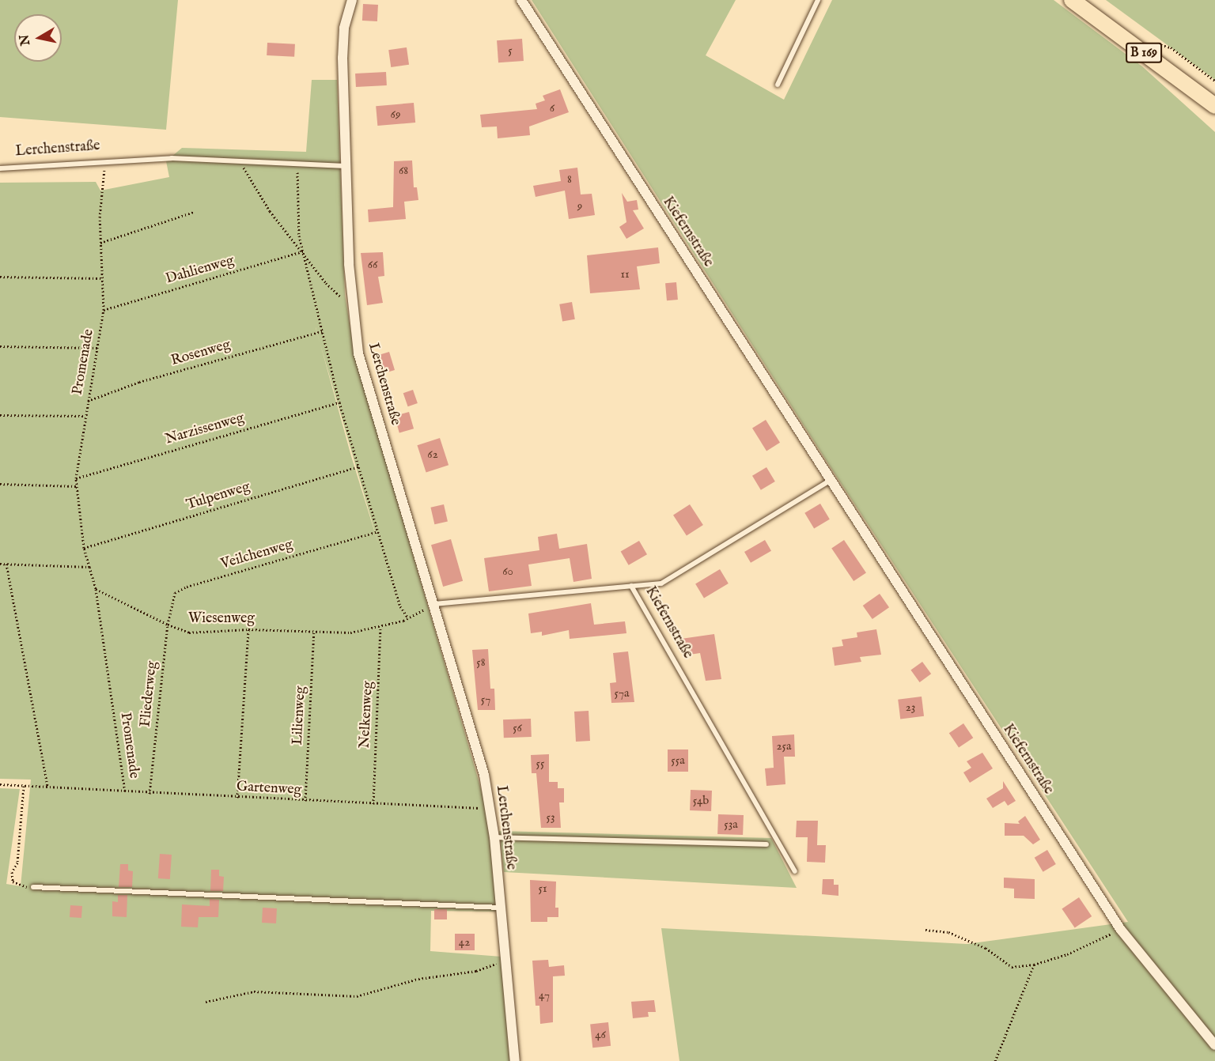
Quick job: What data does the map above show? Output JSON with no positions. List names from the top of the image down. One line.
{"streets":{"main road":["B 169"],"street":["Lerchenstraße","Kiefernstraße"],"path":["Dahlienweg","Rosenweg","Promenade","Narzissenweg","Tulpenweg","Veilchenweg","Wiesenweg","Fliederweg","Nelkenweg","Lilienweg","Gartenweg"]},"crossings":[["Lerchenstraße","Promenade"],["Lerchenstraße","Wiesenweg"],["Lerchenstraße","Gartenweg"],["Dahlienweg","Promenade"],["Rosenweg","Promenade"],["Promenade","Narzissenweg"],["Promenade","Tulpenweg"],["Promenade","Wiesenweg"],["Promenade","Gartenweg"],["Veilchenweg","Wiesenweg"],["Veilchenweg","Fliederweg"],["Wiesenweg","Fliederweg"],["Wiesenweg","Nelkenweg"],["Wiesenweg","Lilienweg"],["Fliederweg","Gartenweg"],["Nelkenweg","Gartenweg"],["Lilienweg","Gartenweg"]],"house_numbers":["5","6","69","68","8","9","66","11","62","60","58","57a","57","23","56","25a","55a","55","54b","53","53a","51","42","47","46"],"north":"left"}
